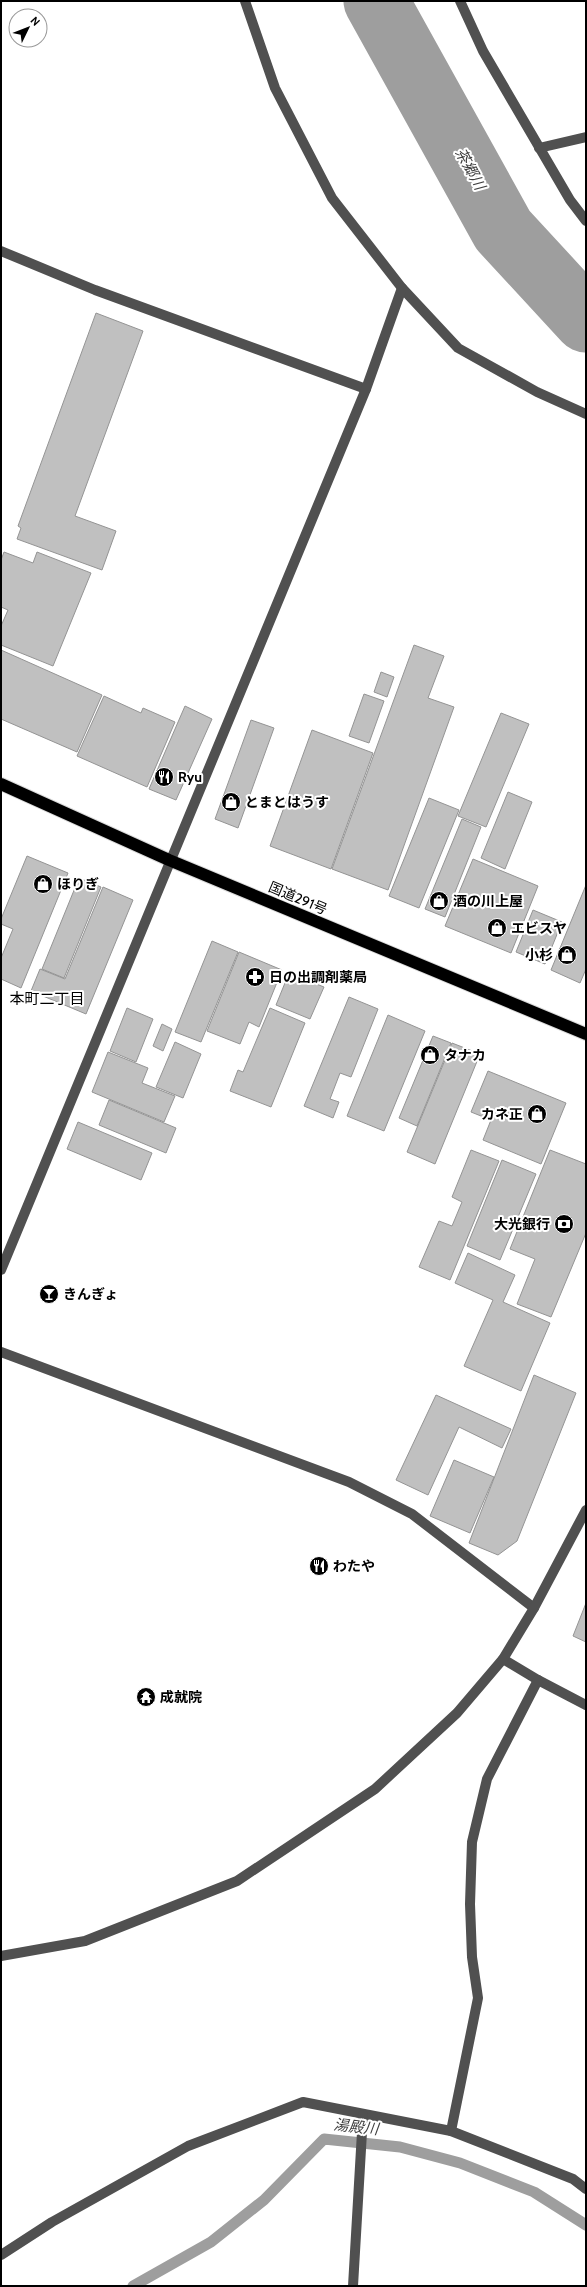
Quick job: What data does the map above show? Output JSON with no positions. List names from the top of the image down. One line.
{"streets":{"highway":["国道291号"]},"districts":["本町二丁目"],"water":["茶郷川","湯殿川"],"places":{"restaurant":["Ryu","わたや"],"shop":["とまとはうす","ほりぎ","酒の川上屋","エビスヤ","小杉","タナカ","カネ正"],"pharmacy":["日の出調剤薬局"],"bank":["大光銀行"],"bar":["きんぎょ"],"temple":["成就院"]},"north":"top right"}
